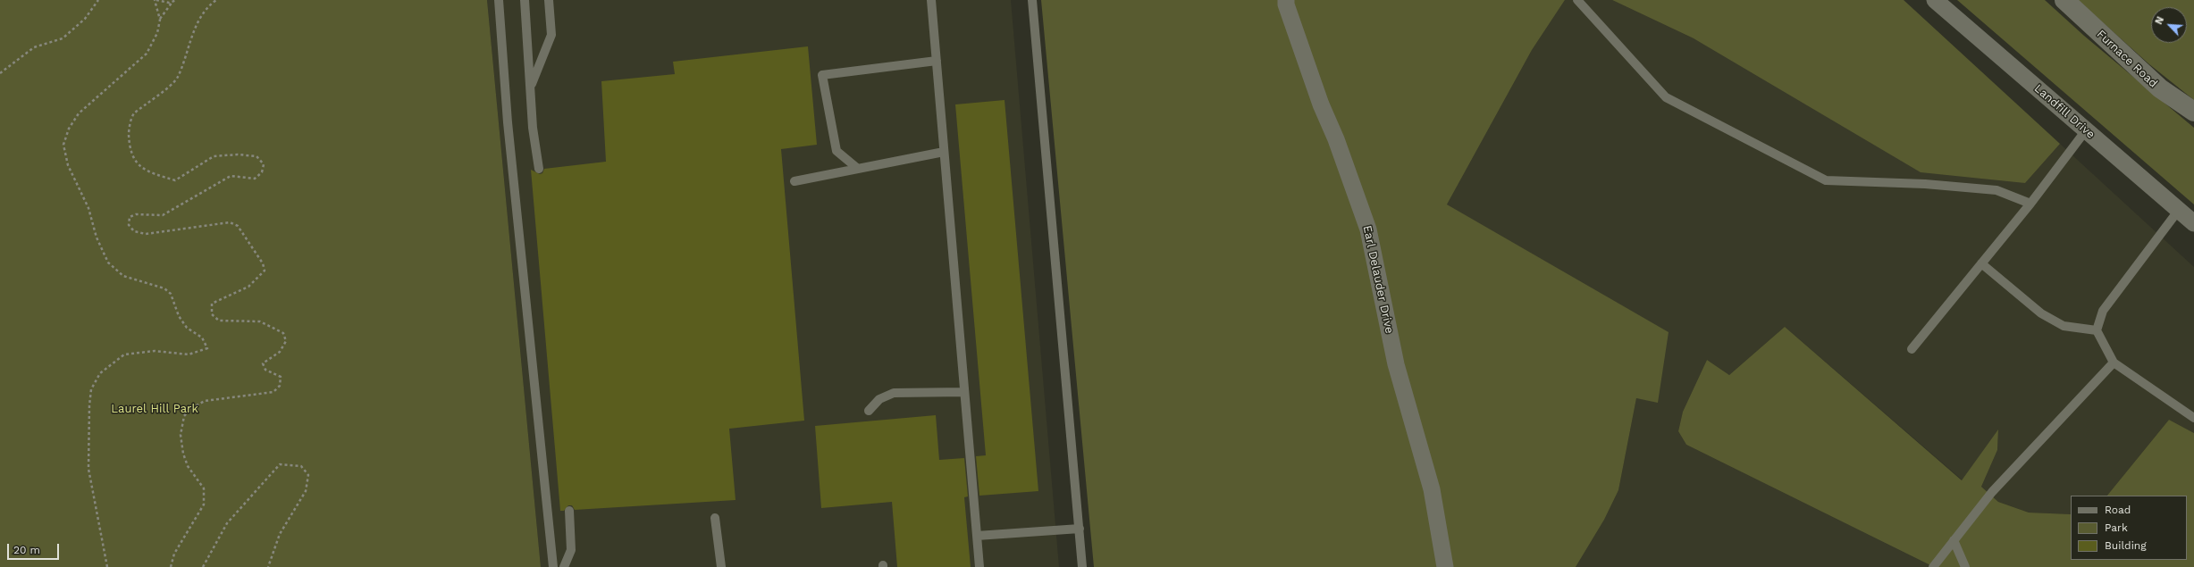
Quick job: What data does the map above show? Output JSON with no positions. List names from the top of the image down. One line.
{"streets":{"main road":["Furnace Road"],"street":["Landfill Drive","Earl Delauder Drive"]},"parks":["Laurel Hill Park"],"legend":["Road","Park","Building"],"scale_bar":"20 m","north":"top left"}
